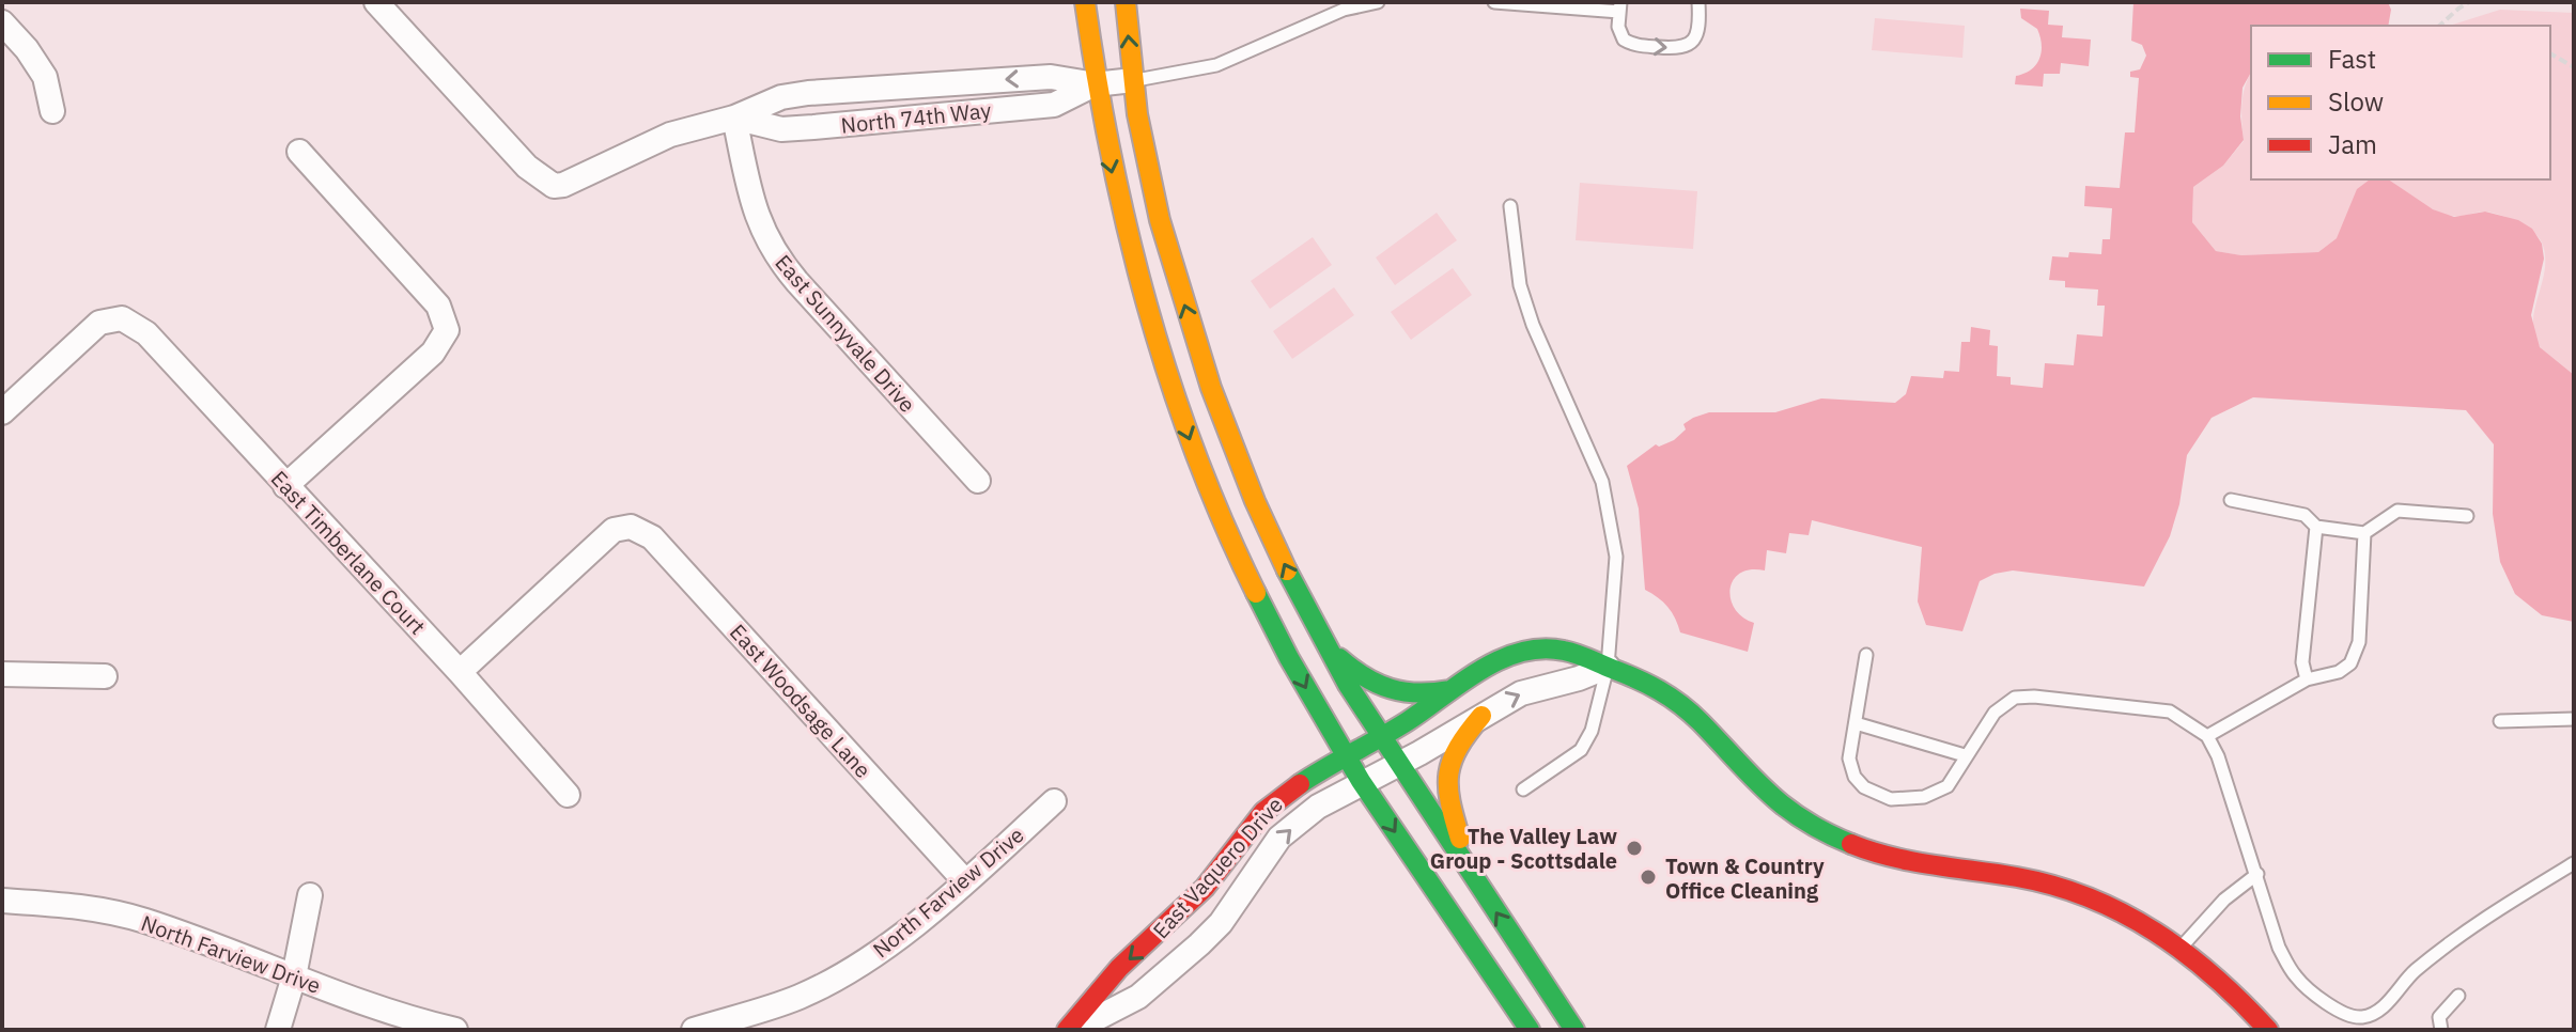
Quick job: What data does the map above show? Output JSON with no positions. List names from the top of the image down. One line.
{"streets":{"main road":["East Vaquero Drive"],"street":["North 74th Way","East Sunnyvale Drive","East Timberlane Court","East Woodsage Lane","North Farview Drive"]},"crossings":[["North 74th Way","East Sunnyvale Drive"],["East Timberlane Court","East Woodsage Lane"],["East Woodsage Lane","North Farview Drive"]],"places":["The Valley Law Group - Scottsdale","Town & Country Office Cleaning"],"legend":["Fast","Slow","Jam"]}
